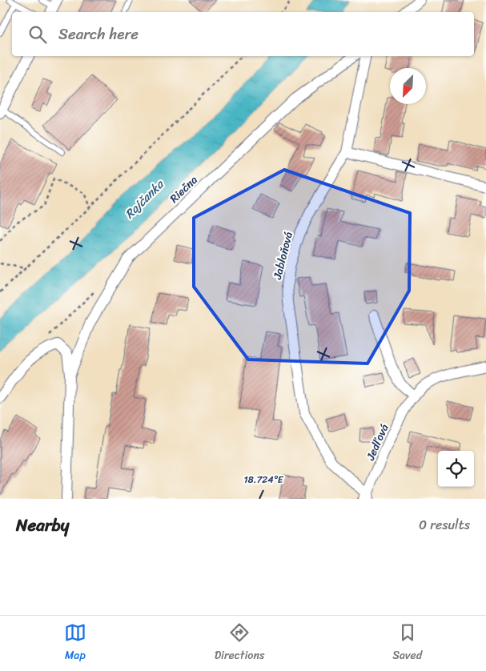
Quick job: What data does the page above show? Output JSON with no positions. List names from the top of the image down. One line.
{"streets":{"street":["Riečna","Jabloňová","Jedľová"]},"crossings":[["Jabloňová","Jedľová"]],"water":["Rajčanka"],"north":"bottom left","page":{"search":"Search here","heading":["Nearby","0 results"],"nav":["Map","Directions","Saved"]},"coordinates":["18.724°E"]}
